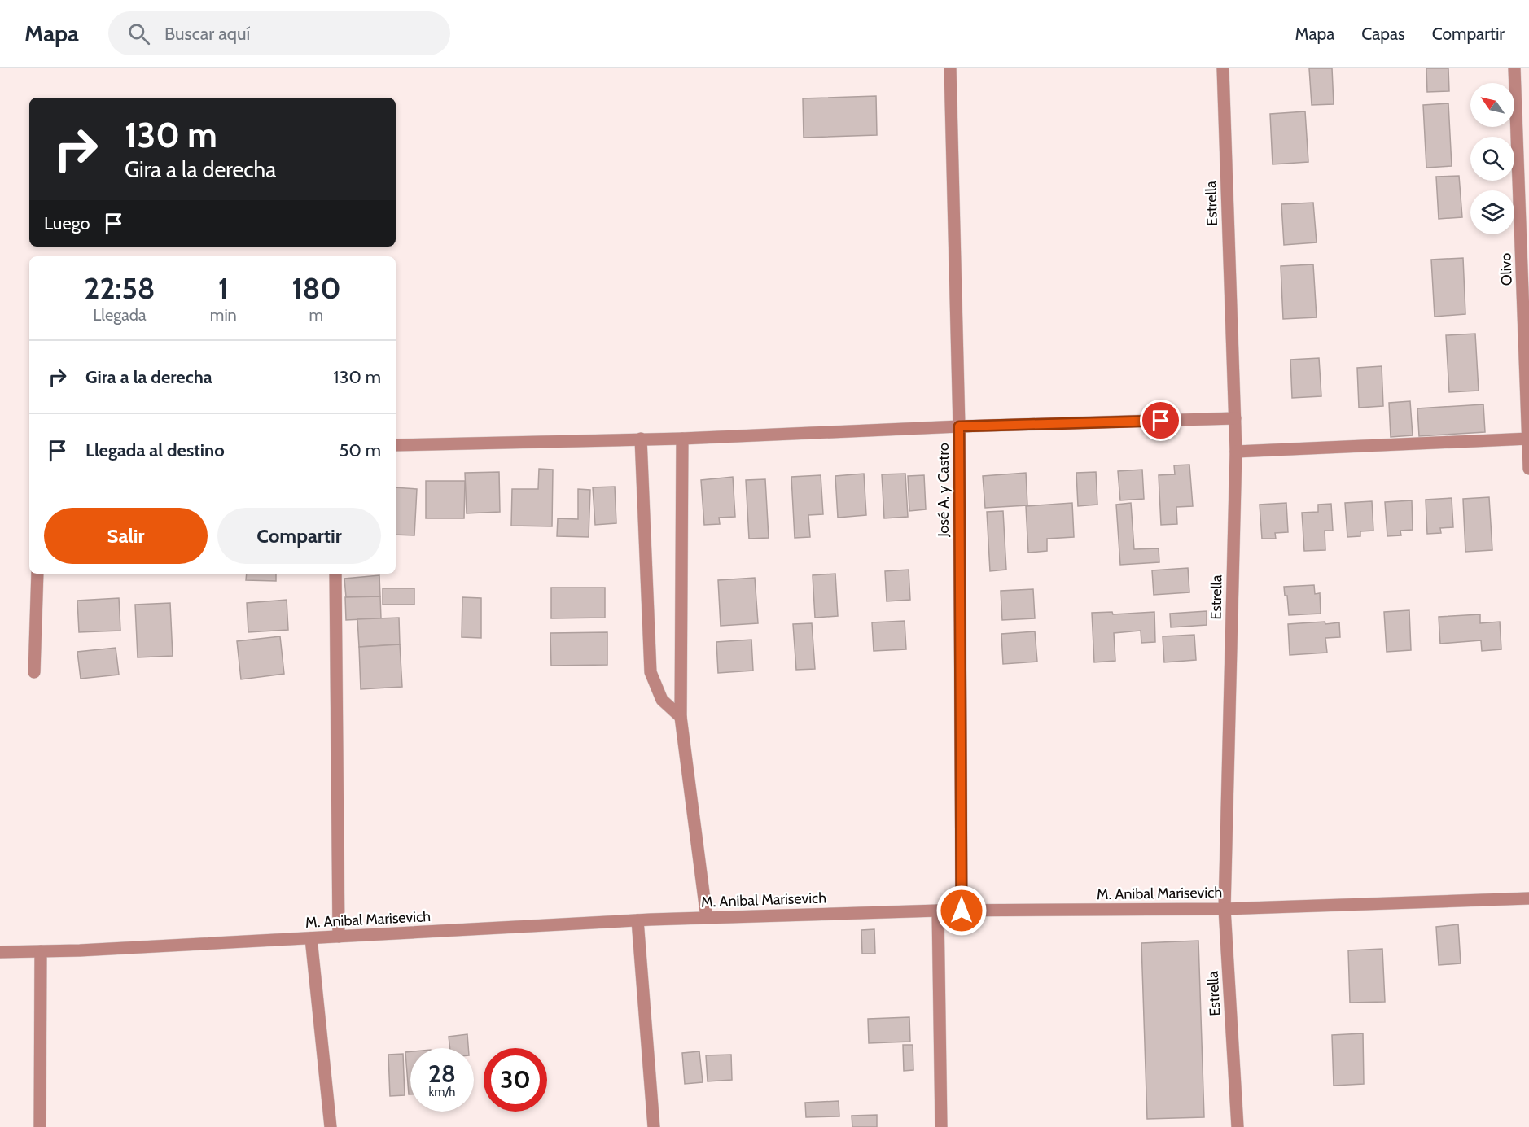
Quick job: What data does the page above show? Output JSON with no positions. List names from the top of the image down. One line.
{"streets":{"street":["Estrella","Olivo","José A. y Castro","M. Anibal Marisevich"]},"crossings":[["Estrella","M. Anibal Marisevich"],["José A. y Castro","M. Anibal Marisevich"]],"north":"top left","page":{"header":"Mapa","search":"Buscar aquí","nav":["Mapa","Capas","Compartir"],"turn":["130 m","Gira a la derecha"],"then":"Luego","eta":["22:58","Llegada","1","min","180","m"],"list":[{"name":"Gira a la derecha","value":"130 m"},{"name":"Llegada al destino","value":"50 m"}],"buttons":["Salir","Compartir"],"speed":"28 km/h","limit":"30"}}
